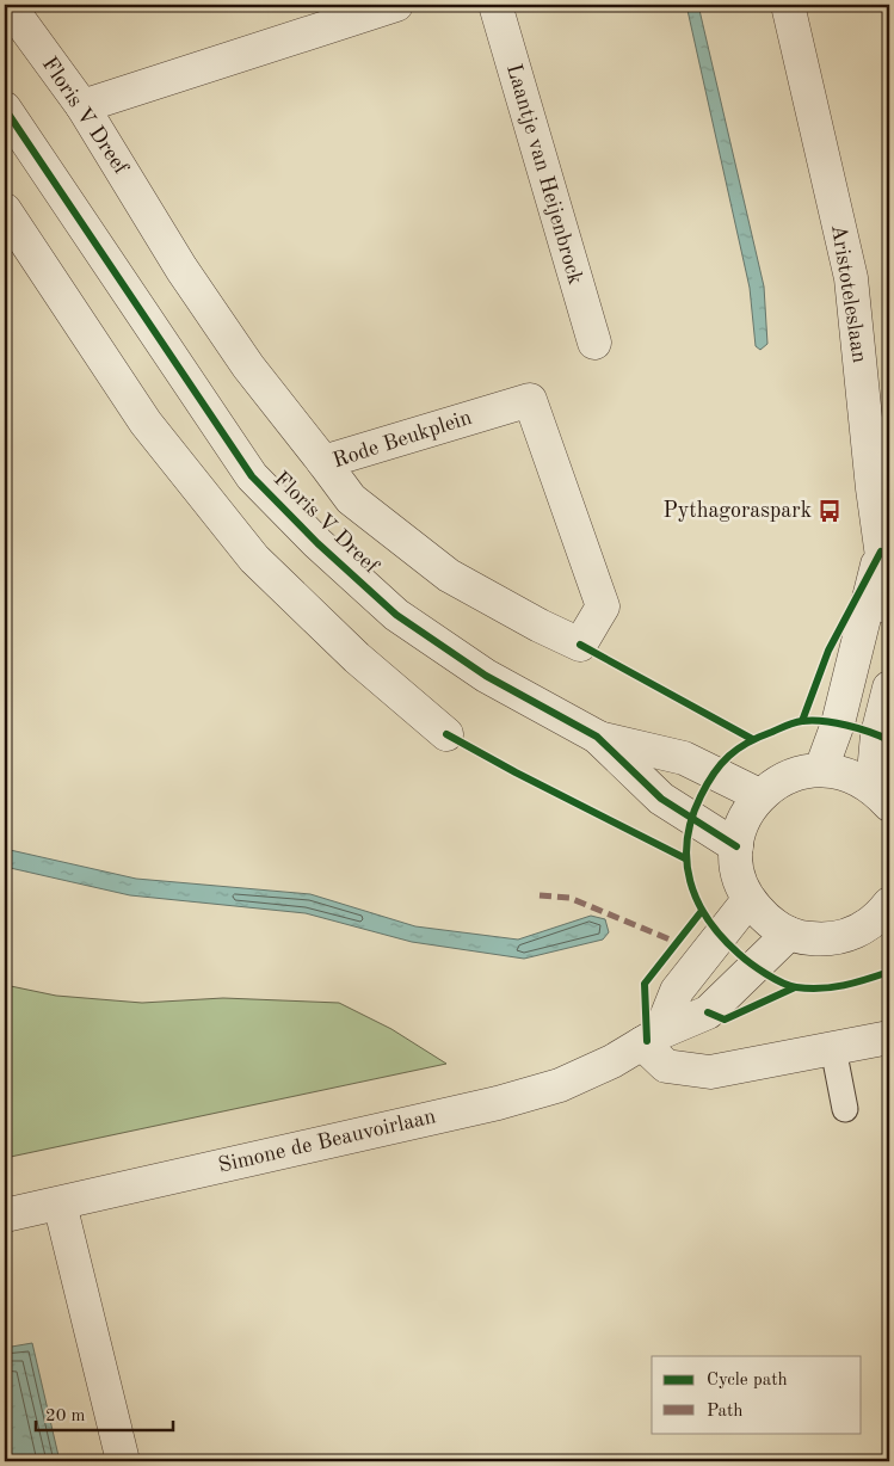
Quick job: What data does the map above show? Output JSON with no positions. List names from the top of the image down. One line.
{"streets":{"street":["Floris V Dreef","Laantje van Heijenbrock","Aristoteleslaan","Rode Beukplein","Simone de Beauvoirlaan"]},"crossings":[["Floris V Dreef","Rode Beukplein"]],"places":{"bus stop":["Pythagoraspark"]},"legend":["Cycle path","Path"],"scale_bar":"20 m"}
